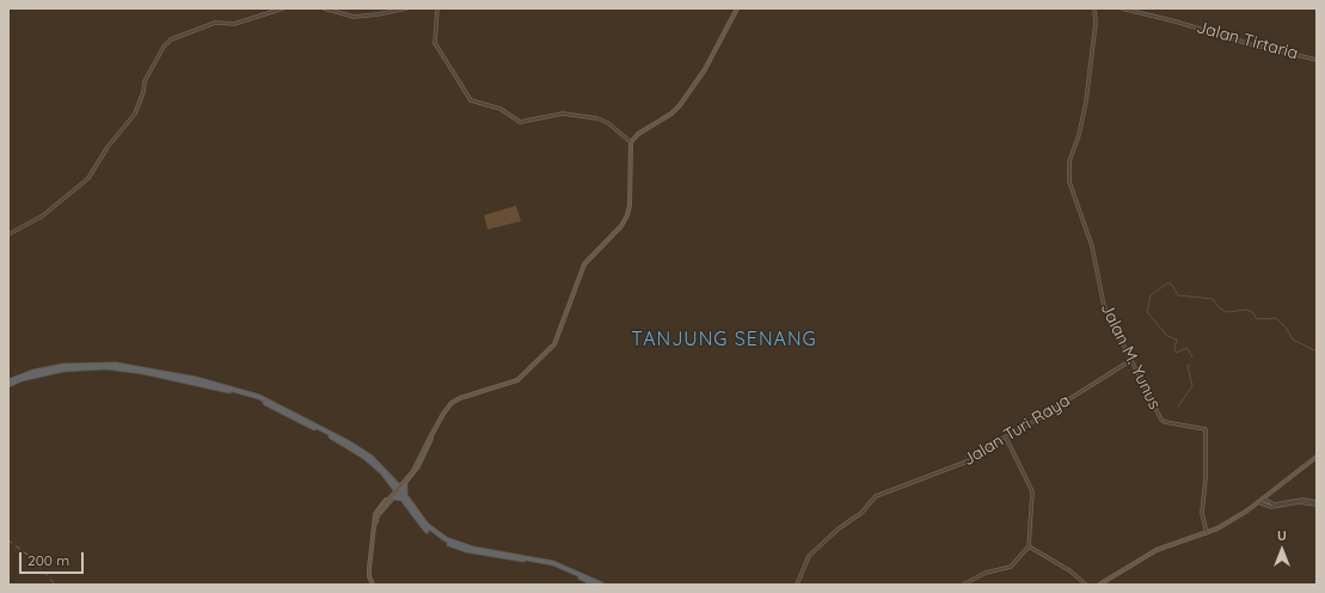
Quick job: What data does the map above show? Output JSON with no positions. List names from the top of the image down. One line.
{"streets":{"street":["Jalan Tirtaria","Jalan M. Yunus","Jalan Turi Raya"]},"crossings":[["Jalan M. Yunus","Jalan Turi Raya"]],"districts":["TANJUNG SENANG"],"scale_bar":"200 m","north":"top"}
